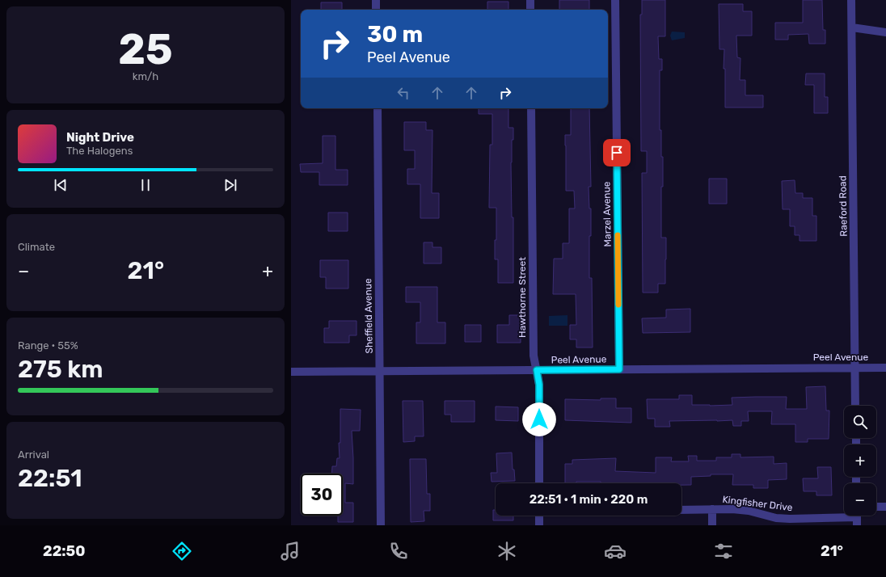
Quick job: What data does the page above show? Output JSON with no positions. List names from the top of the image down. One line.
{"streets":{"street":["Raeford Road","Marzel Avenue","Hawthorne Street","Sheffield Avenue","Peel Avenue","Kingfisher Drive"]},"crossings":[["Raeford Road","Peel Avenue"],["Marzel Avenue","Peel Avenue"],["Hawthorne Street","Peel Avenue"],["Sheffield Avenue","Peel Avenue"]],"page":{"tile":[["25","km/h"],"Climate",["Range · 55%","275 km"],["Arrival","22:51"]],"turn":["30 m","Peel Avenue"],"song":["Night Drive","The Halogens"],"heat":["−","21°","+"],"map_buttons":["+","−"],"limit":"30","trip":"22:51 · 1 min · 220 m","tabs":["22:50","21°"]}}
